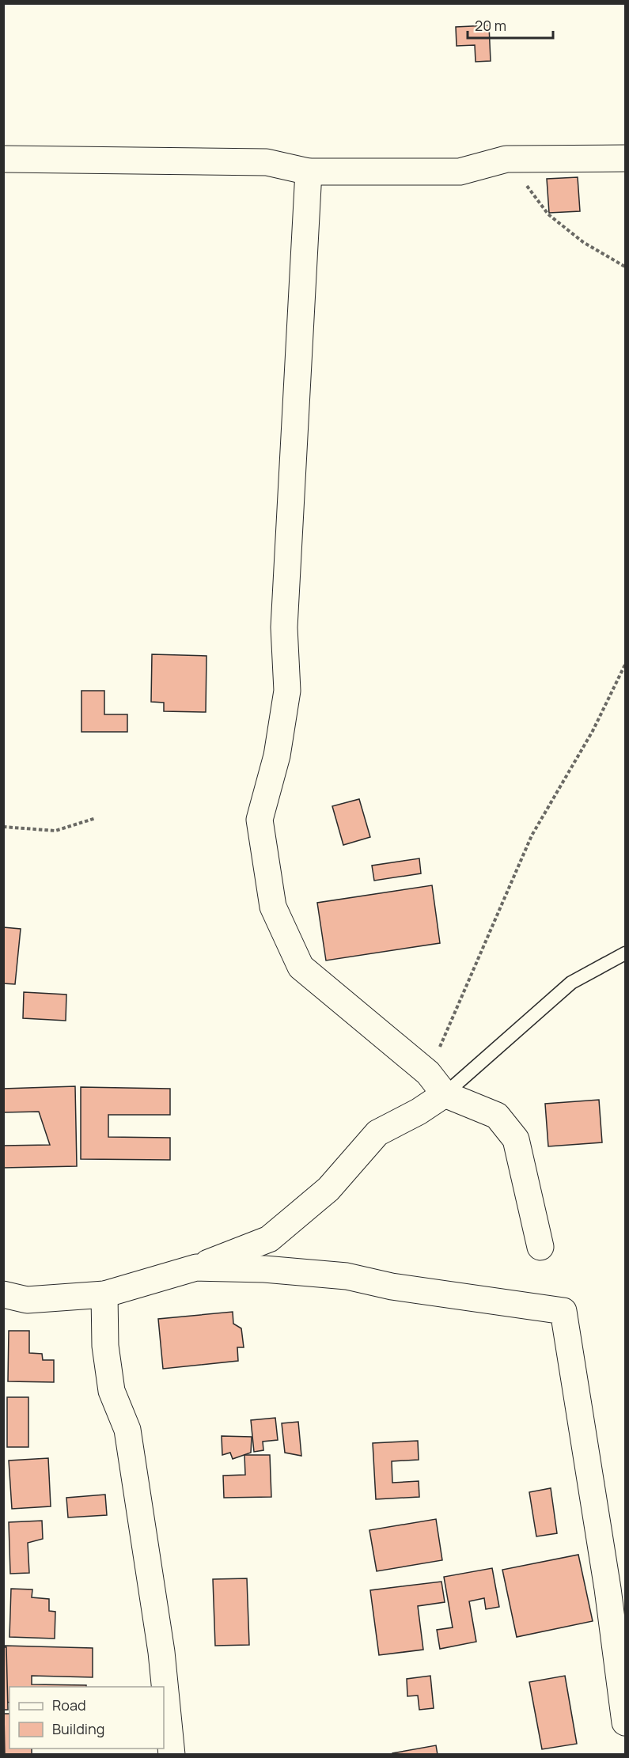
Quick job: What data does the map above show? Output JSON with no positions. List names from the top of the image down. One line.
{"legend":["Road","Building"],"scale_bar":"20 m"}
